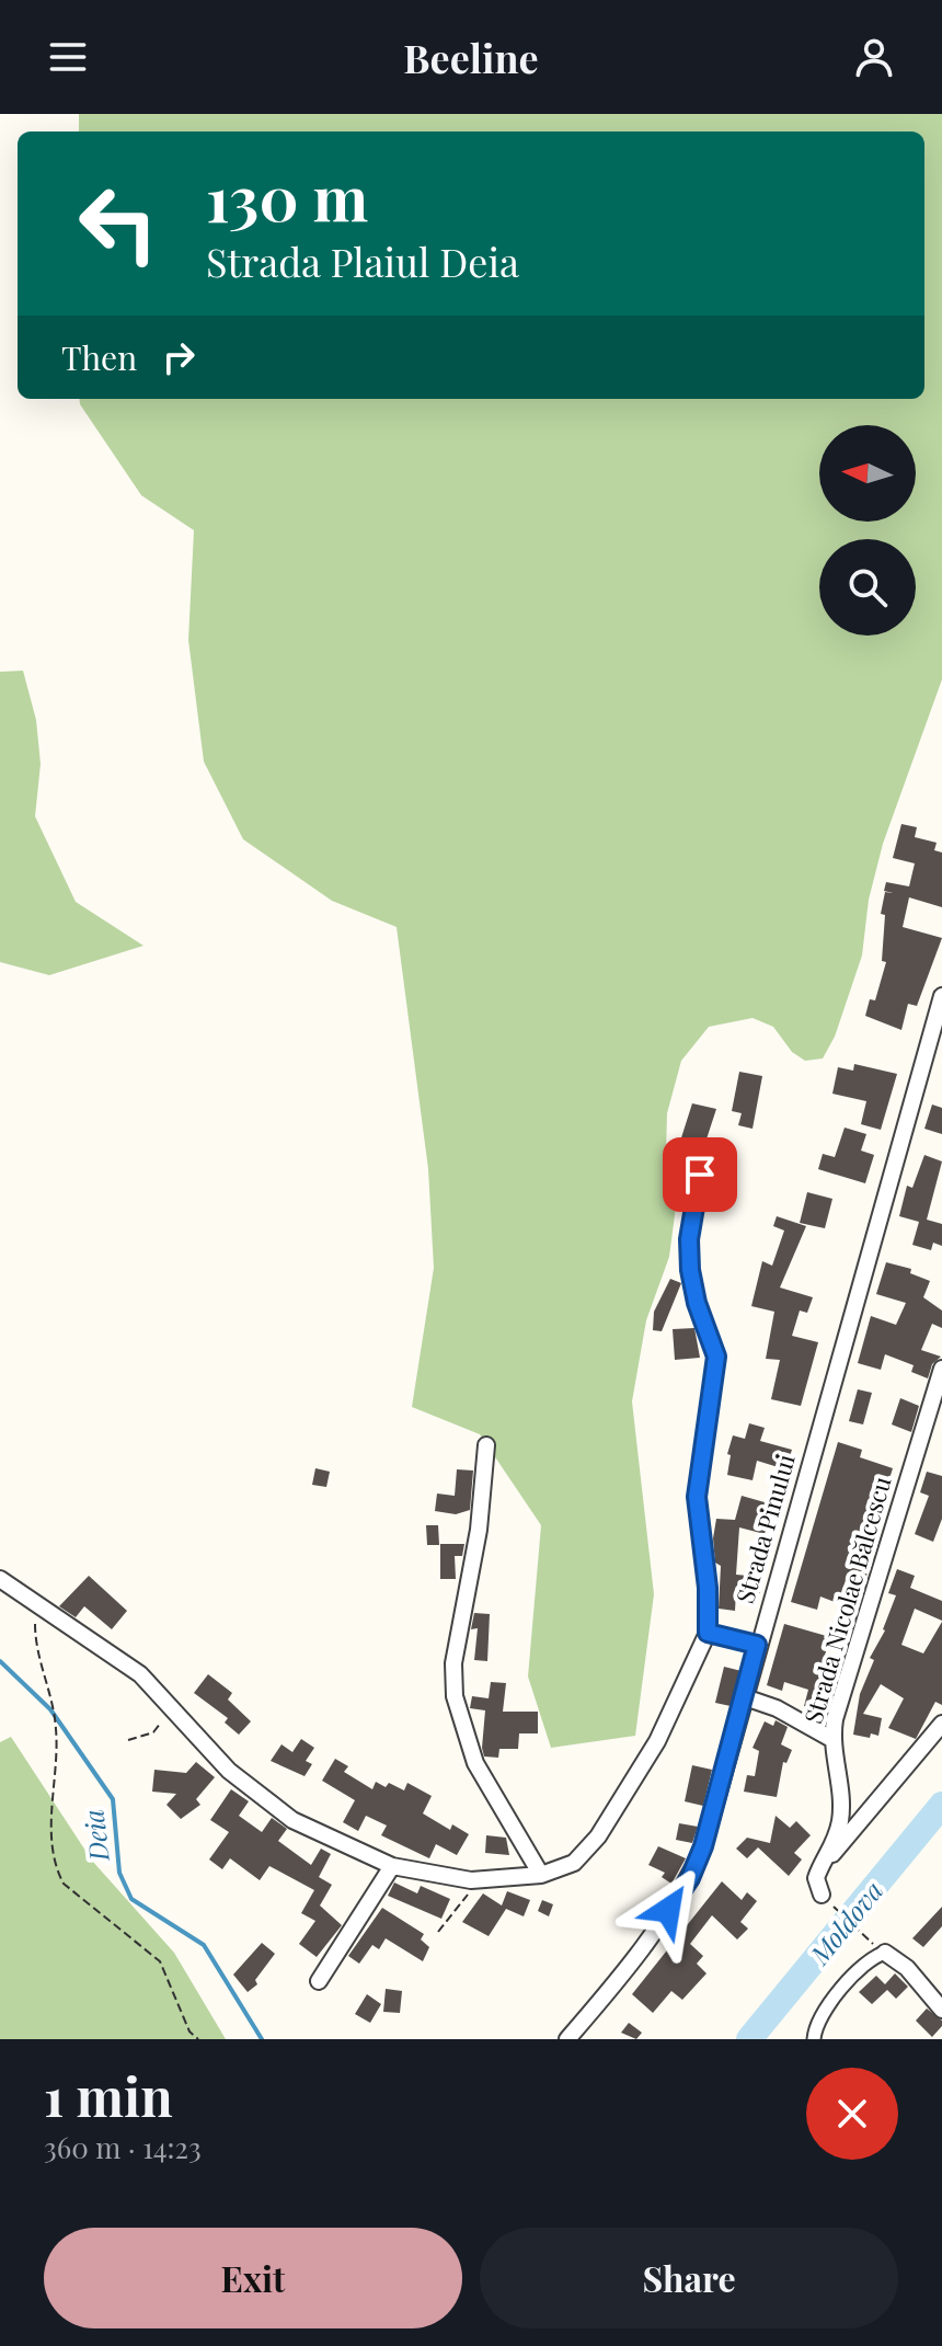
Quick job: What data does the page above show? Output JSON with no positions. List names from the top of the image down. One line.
{"streets":{"street":["Strada Pinului","Strada Nicolae Bălcescu"]},"water":["Deia","Moldova"],"north":"left","page":{"header":"Beeline","turn":["130 m","Strada Plaiul Deia"],"then":"Then","heading":["1 min","360 m · 14:23"],"buttons":["Exit","Share"]}}
